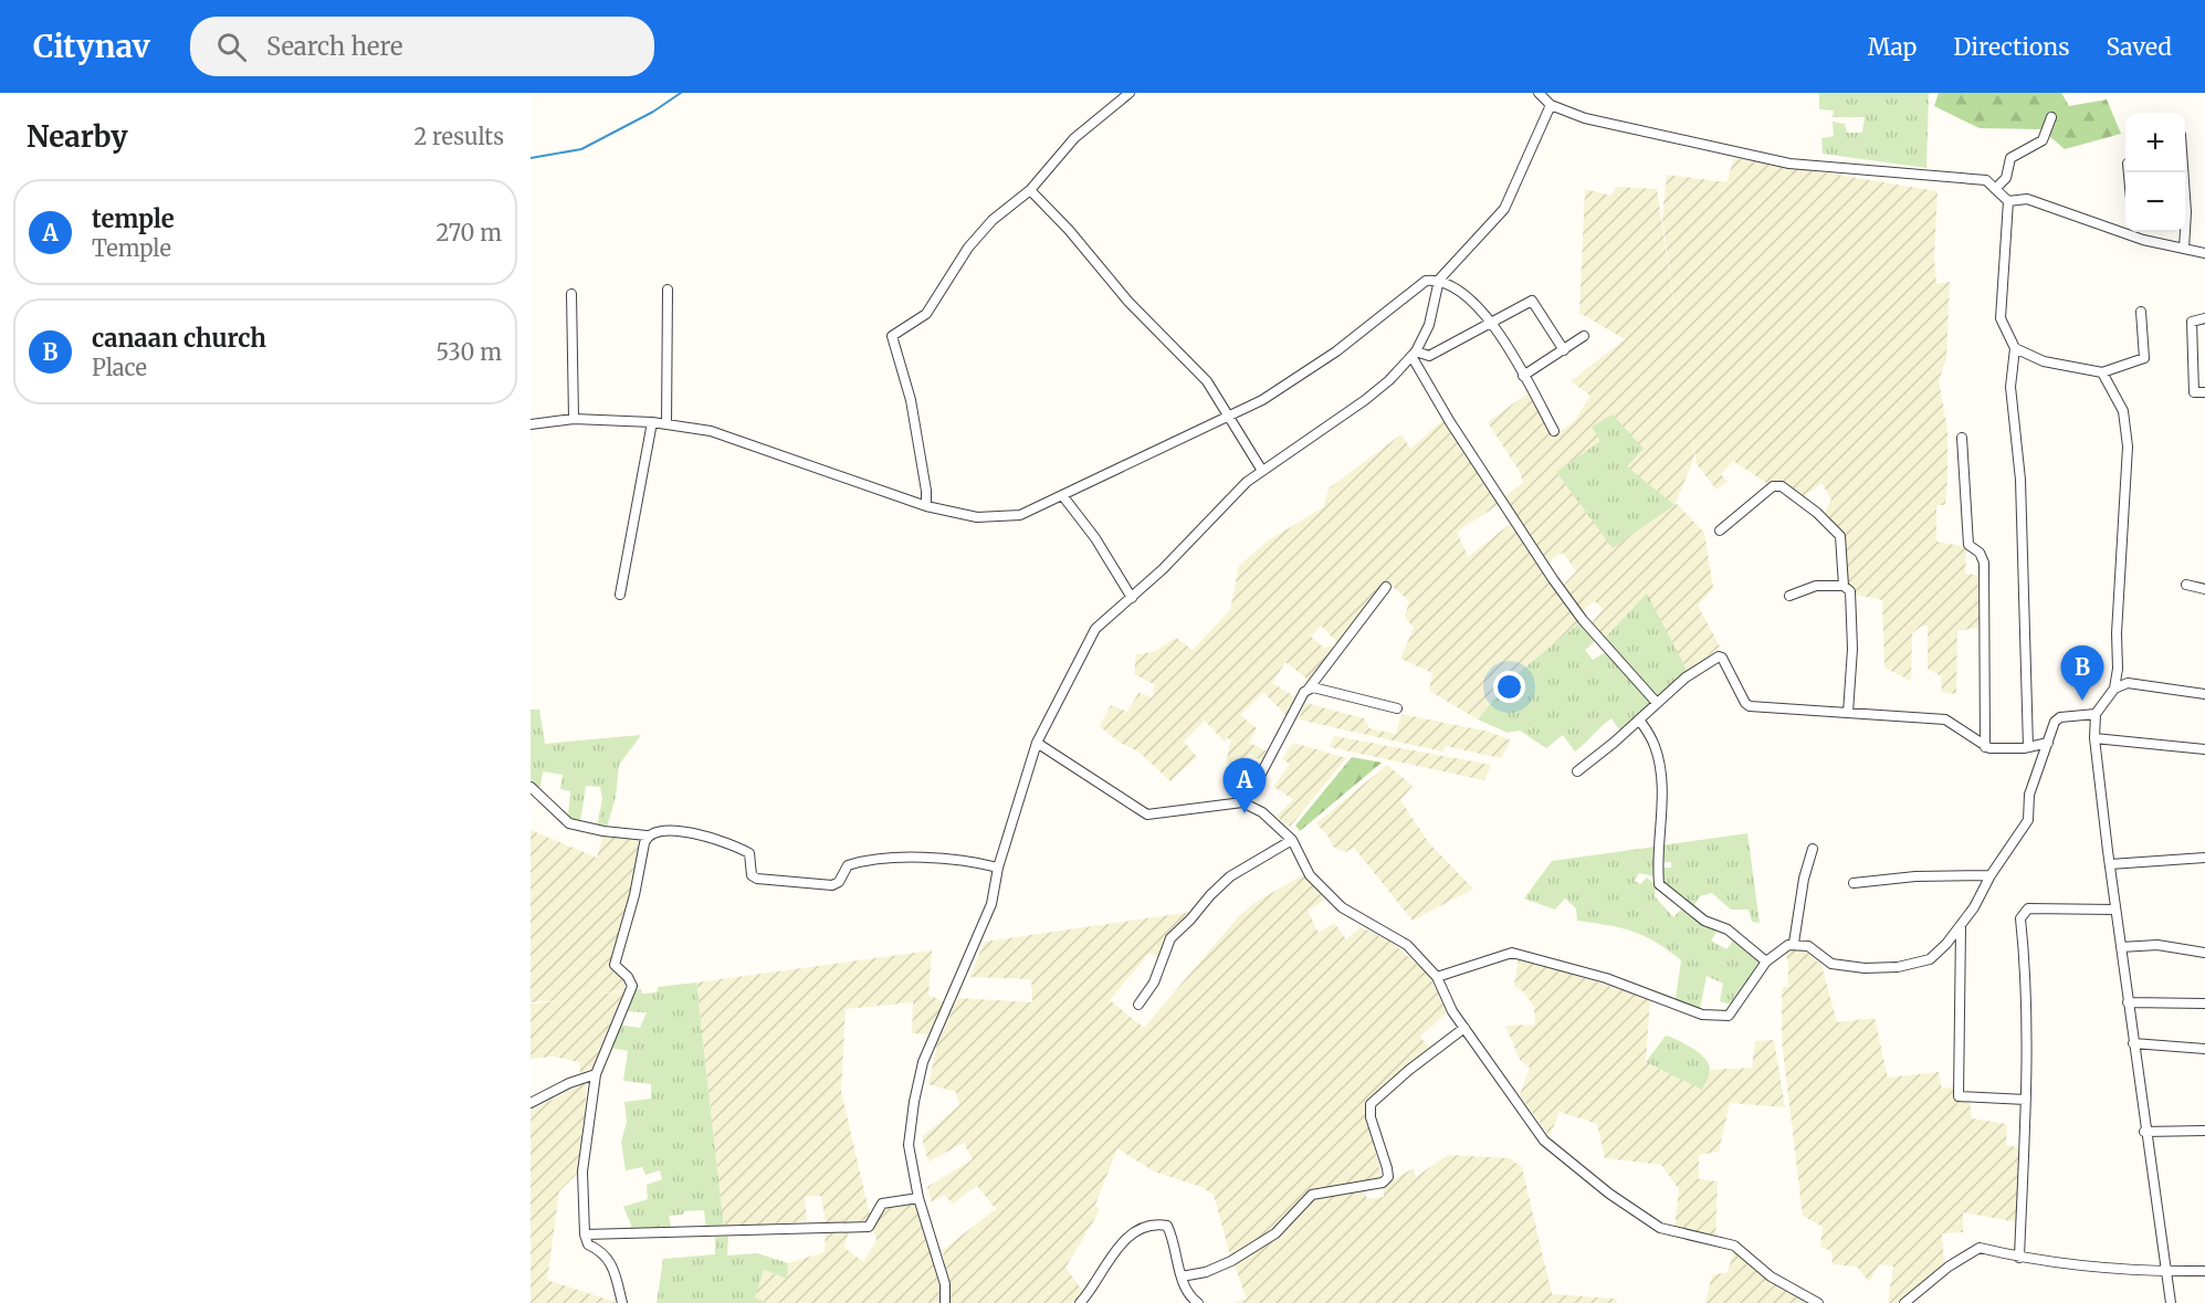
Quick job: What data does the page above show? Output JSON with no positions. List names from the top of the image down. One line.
{"page":{"header":"Citynav","search":"Search here","nav":["Map","Directions","Saved"],"heading":["Nearby","2 results"],"map_buttons":["+","−"],"list":[{"mark":"A","name":"temple","note":"Temple","value":"270 m"},{"mark":"B","name":"canaan church","note":"Place","value":"530 m"}],"pins":["B","A"]}}
